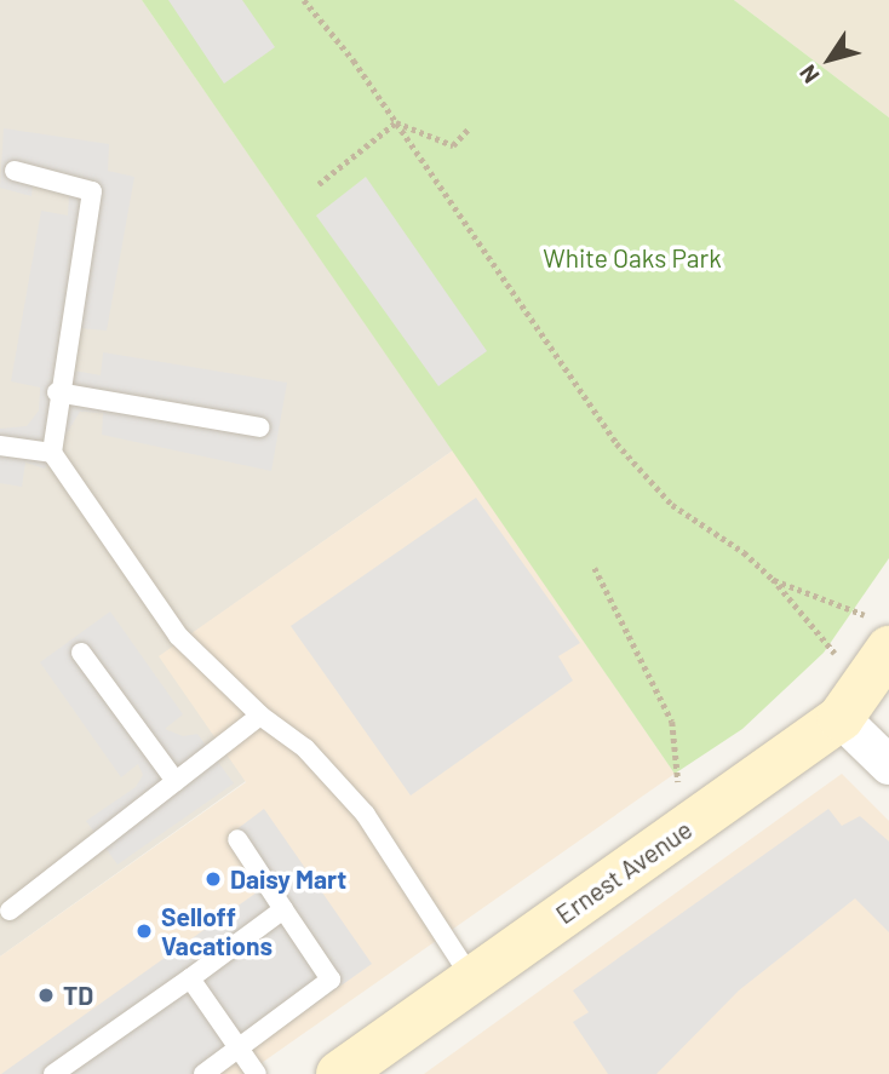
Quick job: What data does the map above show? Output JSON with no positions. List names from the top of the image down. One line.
{"streets":{"street":["Ernest Avenue"]},"parks":["White Oaks Park"],"places":["Daisy Mart","Selloff Vacations","TD"],"north":"bottom left"}
